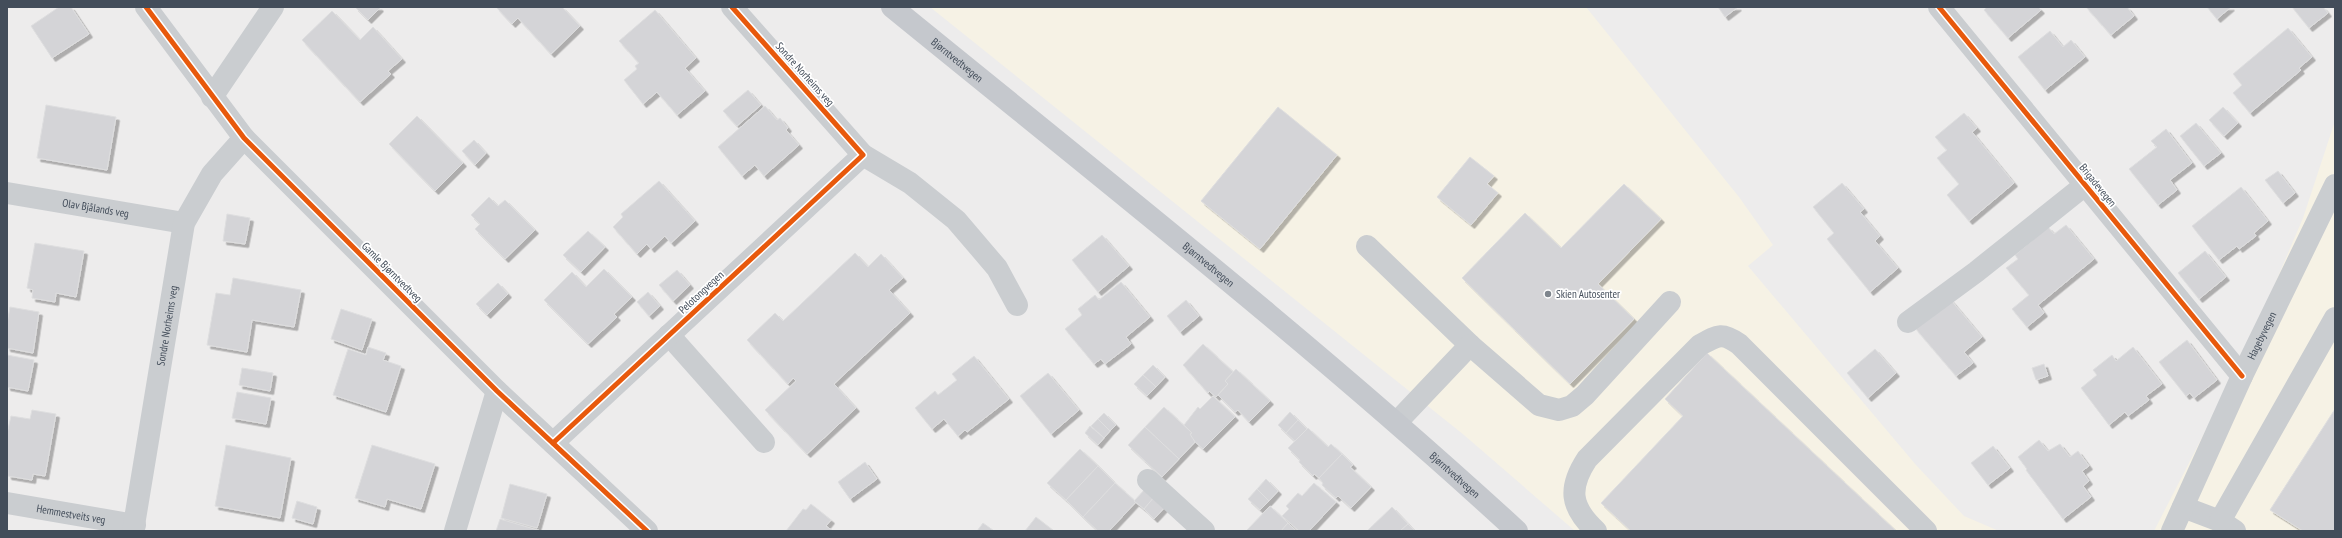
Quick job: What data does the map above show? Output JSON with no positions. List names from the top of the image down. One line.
{"streets":{"main road":["Bjørntvedtvegen"],"street":["Sondre Norheims veg","Brigadevegen","Olav Bjålands veg","Gamle Bjørntvedtveg","Pelotongvegen","Hagebyvegen","Hemmestveits veg"]},"crossings":[["Sondre Norheims veg","Olav Bjålands veg"],["Sondre Norheims veg","Gamle Bjørntvedtveg"],["Sondre Norheims veg","Pelotongvegen"],["Sondre Norheims veg","Hemmestveits veg"],["Brigadevegen","Hagebyvegen"],["Gamle Bjørntvedtveg","Pelotongvegen"]],"places":["Skien Autosenter"]}
